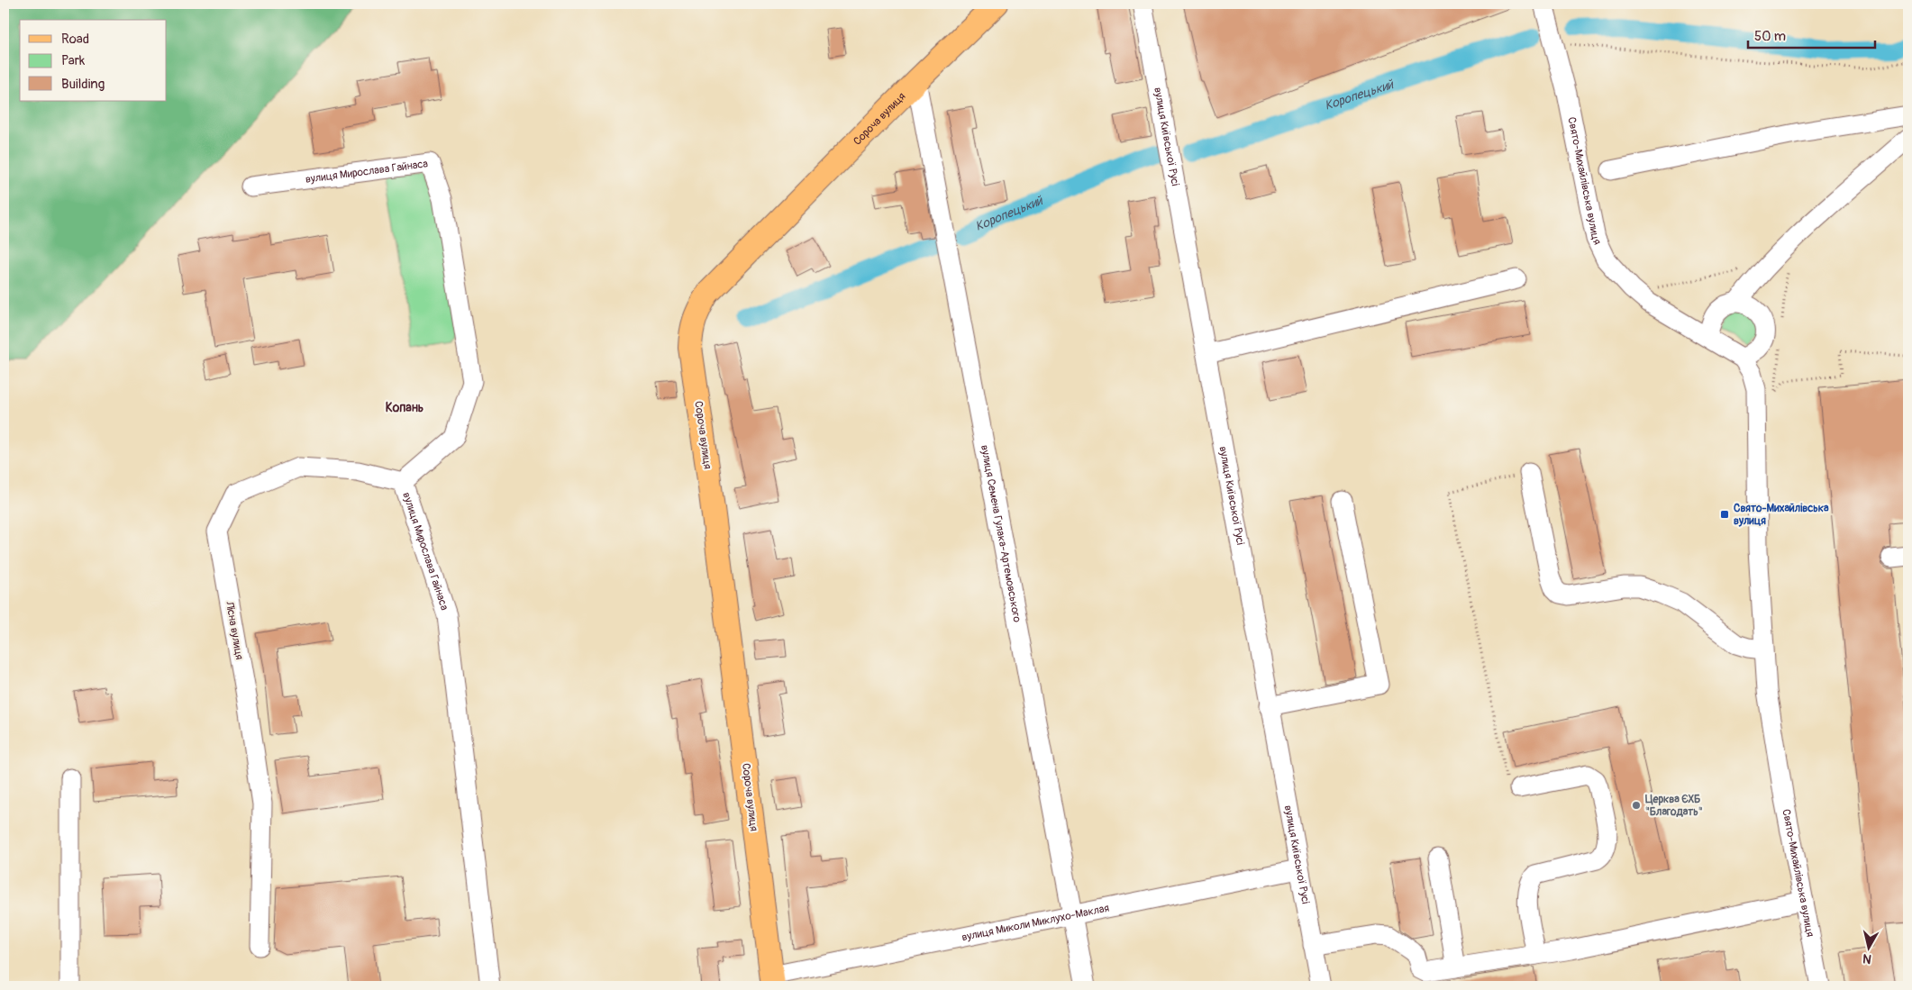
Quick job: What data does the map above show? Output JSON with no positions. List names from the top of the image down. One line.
{"streets":{"main road":["Сороча вулиця"],"street":["вулиця Київської Русі","вулиця Мирослава Гайнаса","Свято-Михайлівська вулиця","вулиця Семена Гулака-Артемовського","Лісна вулиця","вулиця Миколи Миклухо-Маклая"]},"crossings":[["Сороча вулиця","вулиця Семена Гулака-Артемовського"],["Сороча вулиця","вулиця Миколи Миклухо-Маклая"],["вулиця Київської Русі","вулиця Миколи Миклухо-Маклая"],["вулиця Мирослава Гайнаса","Лісна вулиця"],["вулиця Семена Гулака-Артемовського","вулиця Миколи Миклухо-Маклая"]],"districts":["Копань"],"water":["Коропецький"],"places":{"transit":["Свято-Михайлівська вулиця"],"other":["Церква ЄХБ \"Благодать\""]},"legend":["Road","Park","Building"],"scale_bar":"50 m","north":"bottom"}
